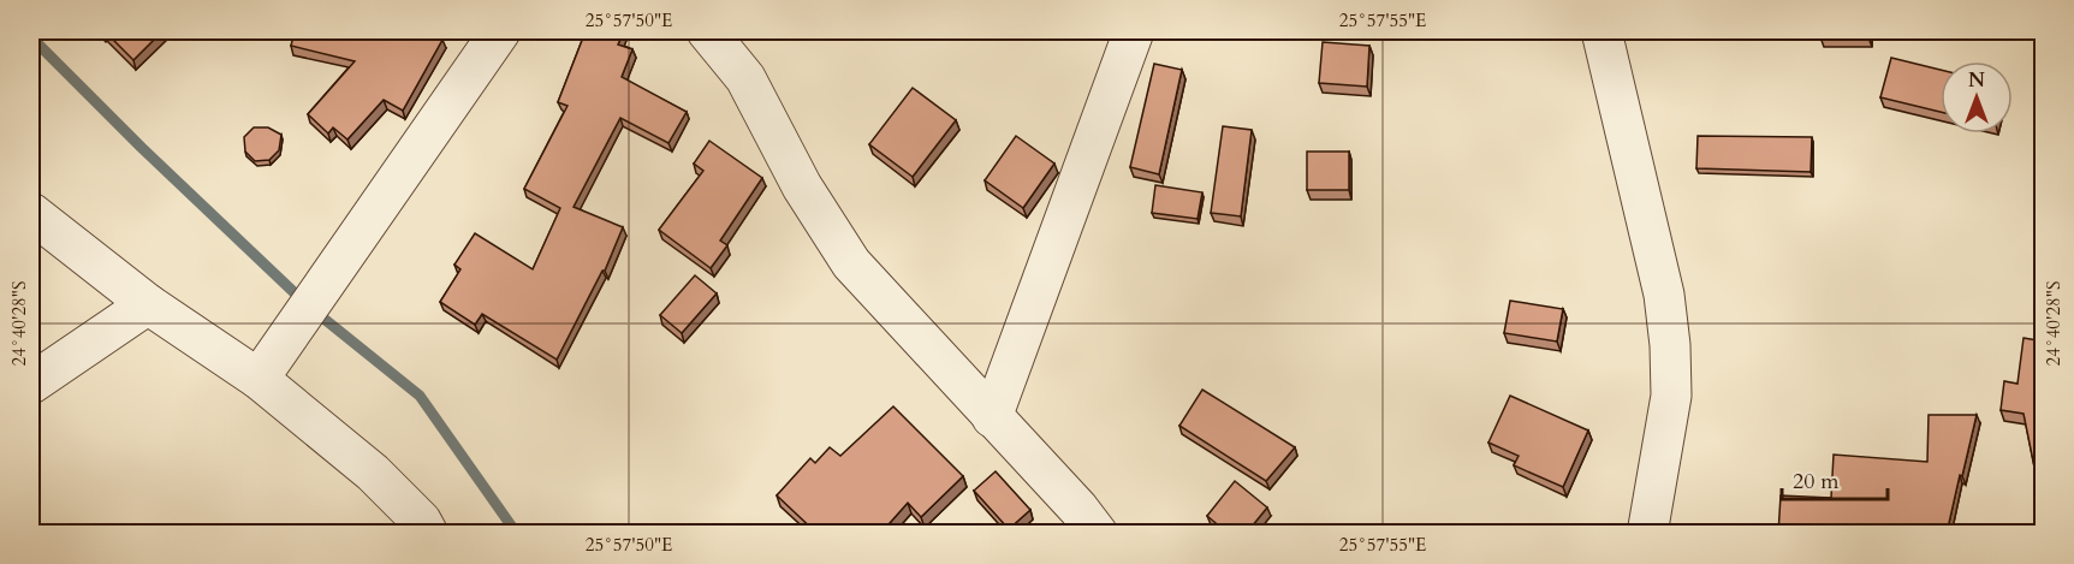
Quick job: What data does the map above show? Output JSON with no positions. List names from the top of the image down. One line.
{"scale_bar":"20 m","north":"top","coordinates":["25°57'50\"E","25°57'55\"E","24°40'28\"S"]}
